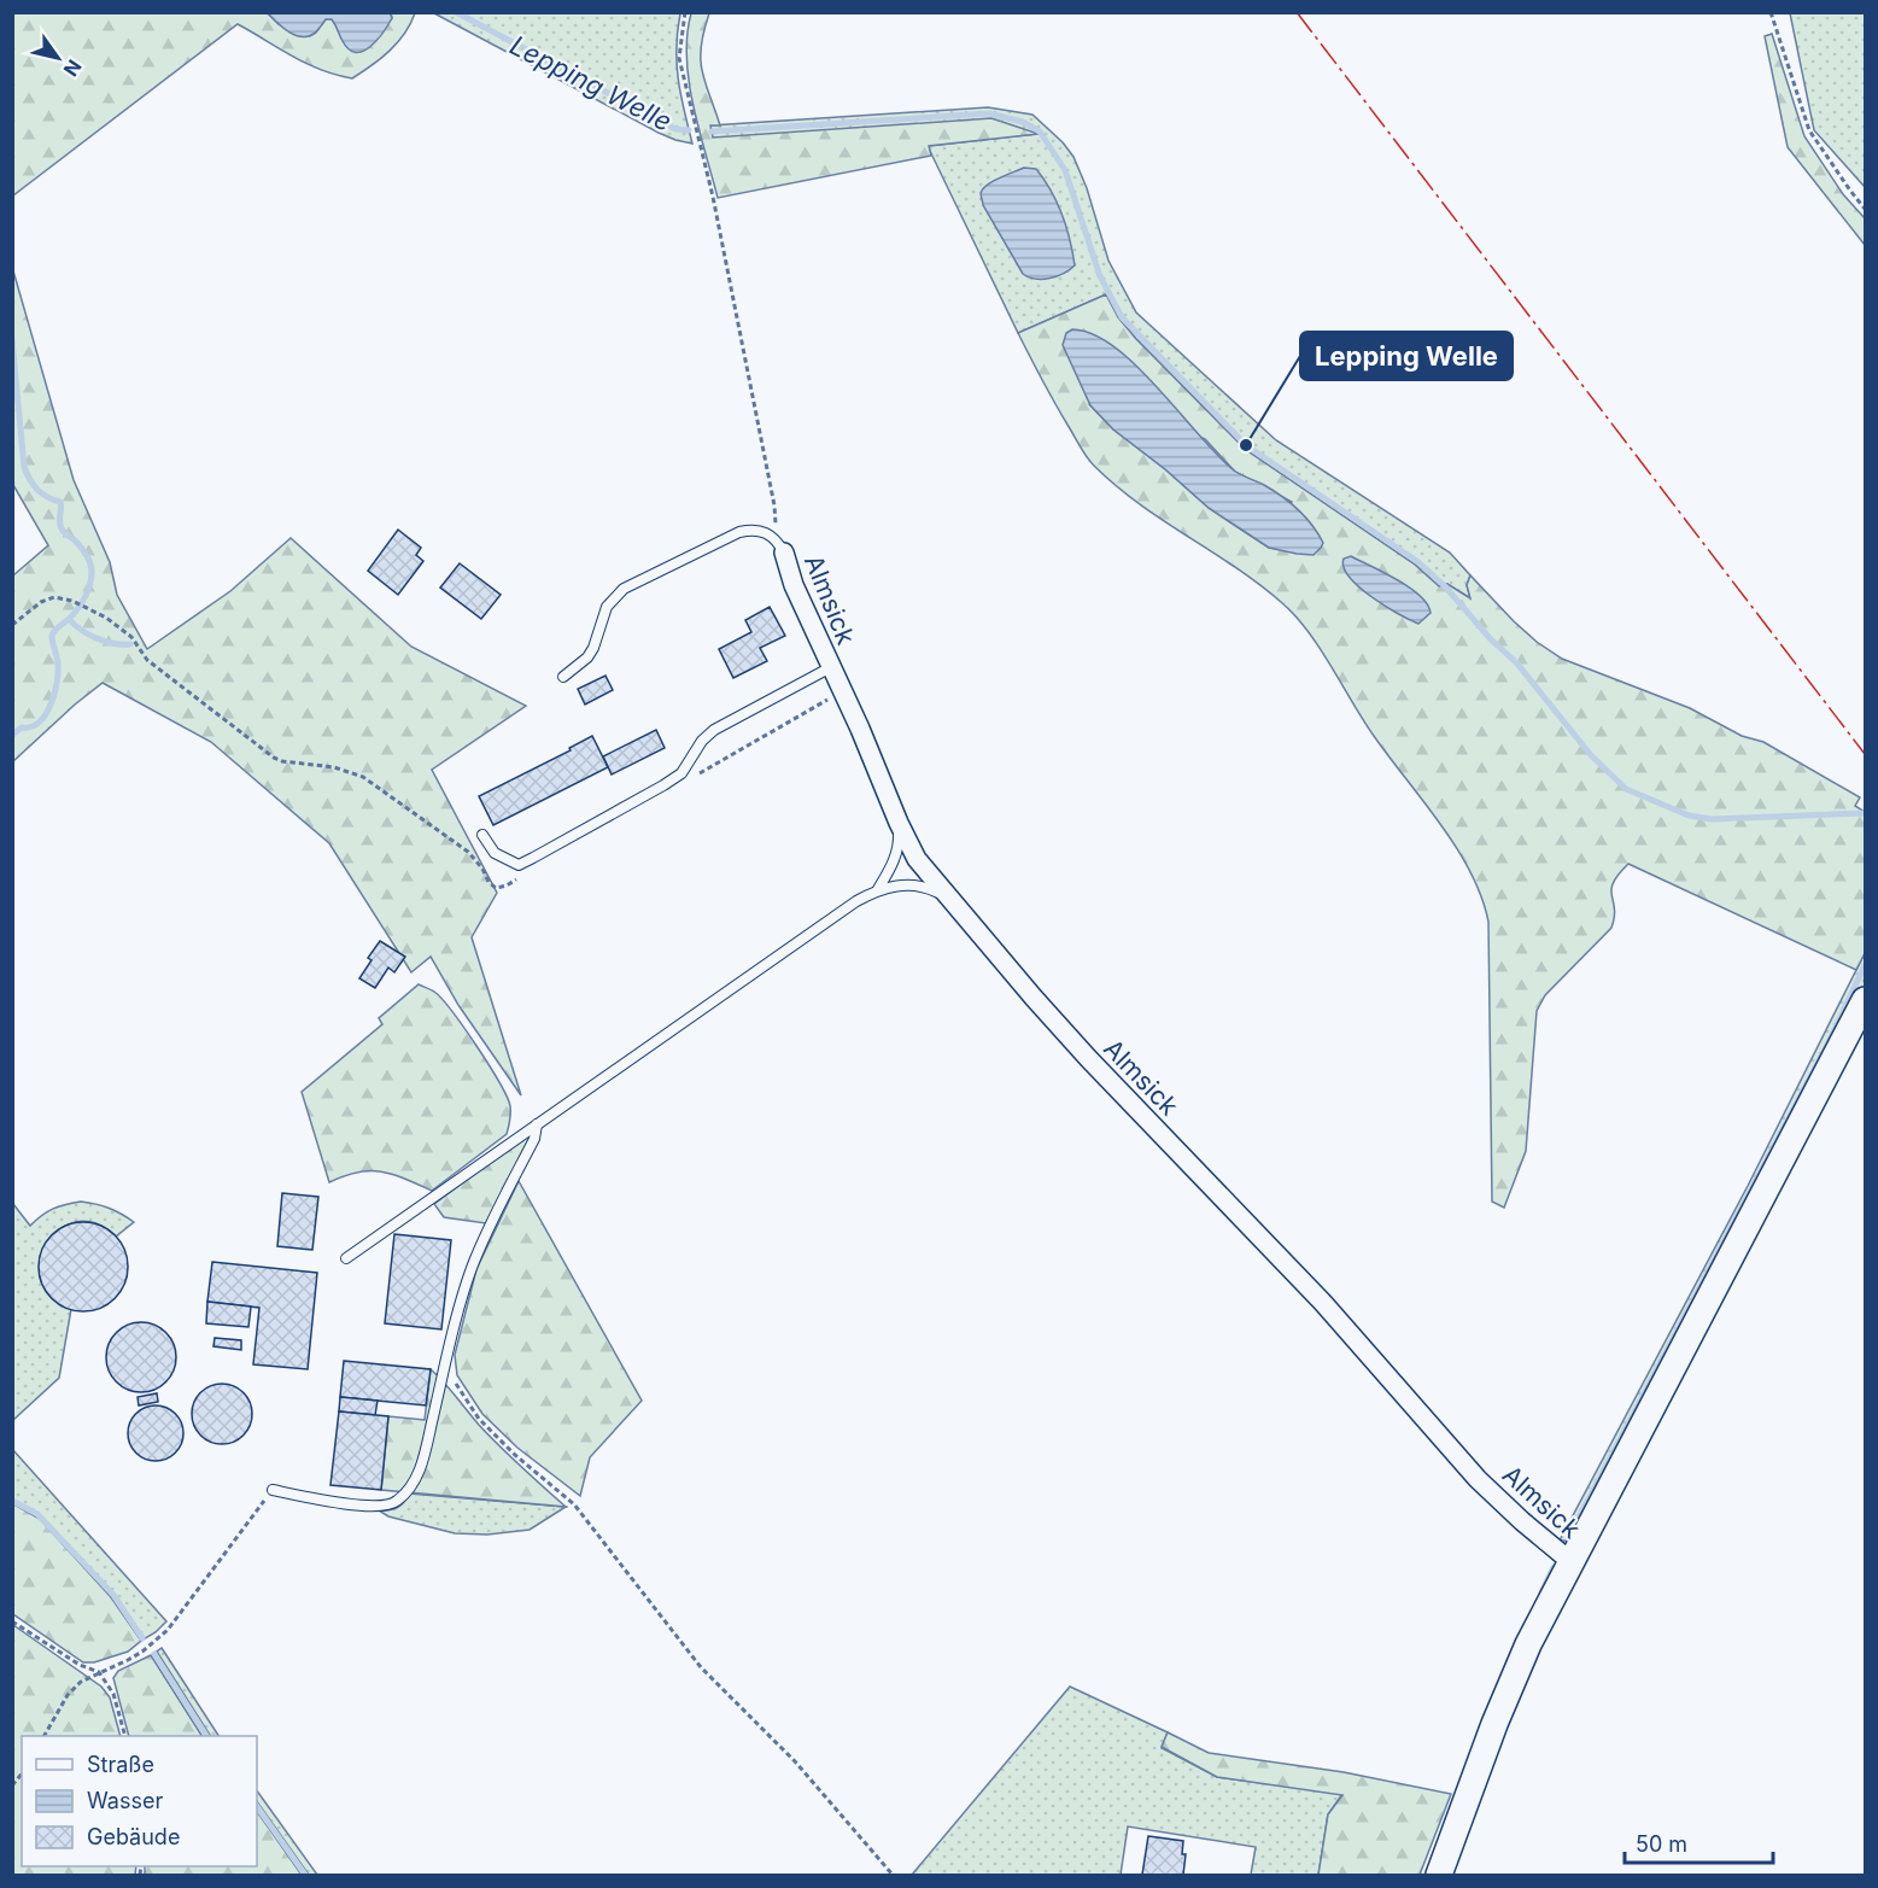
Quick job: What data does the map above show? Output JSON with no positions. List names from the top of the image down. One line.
{"streets":{"street":["Almsick"]},"water":["Lepping Welle"],"places":["Lepping Welle"],"legend":["Straße","Wasser","Gebäude"],"scale_bar":"50 m","north":"bottom right"}
